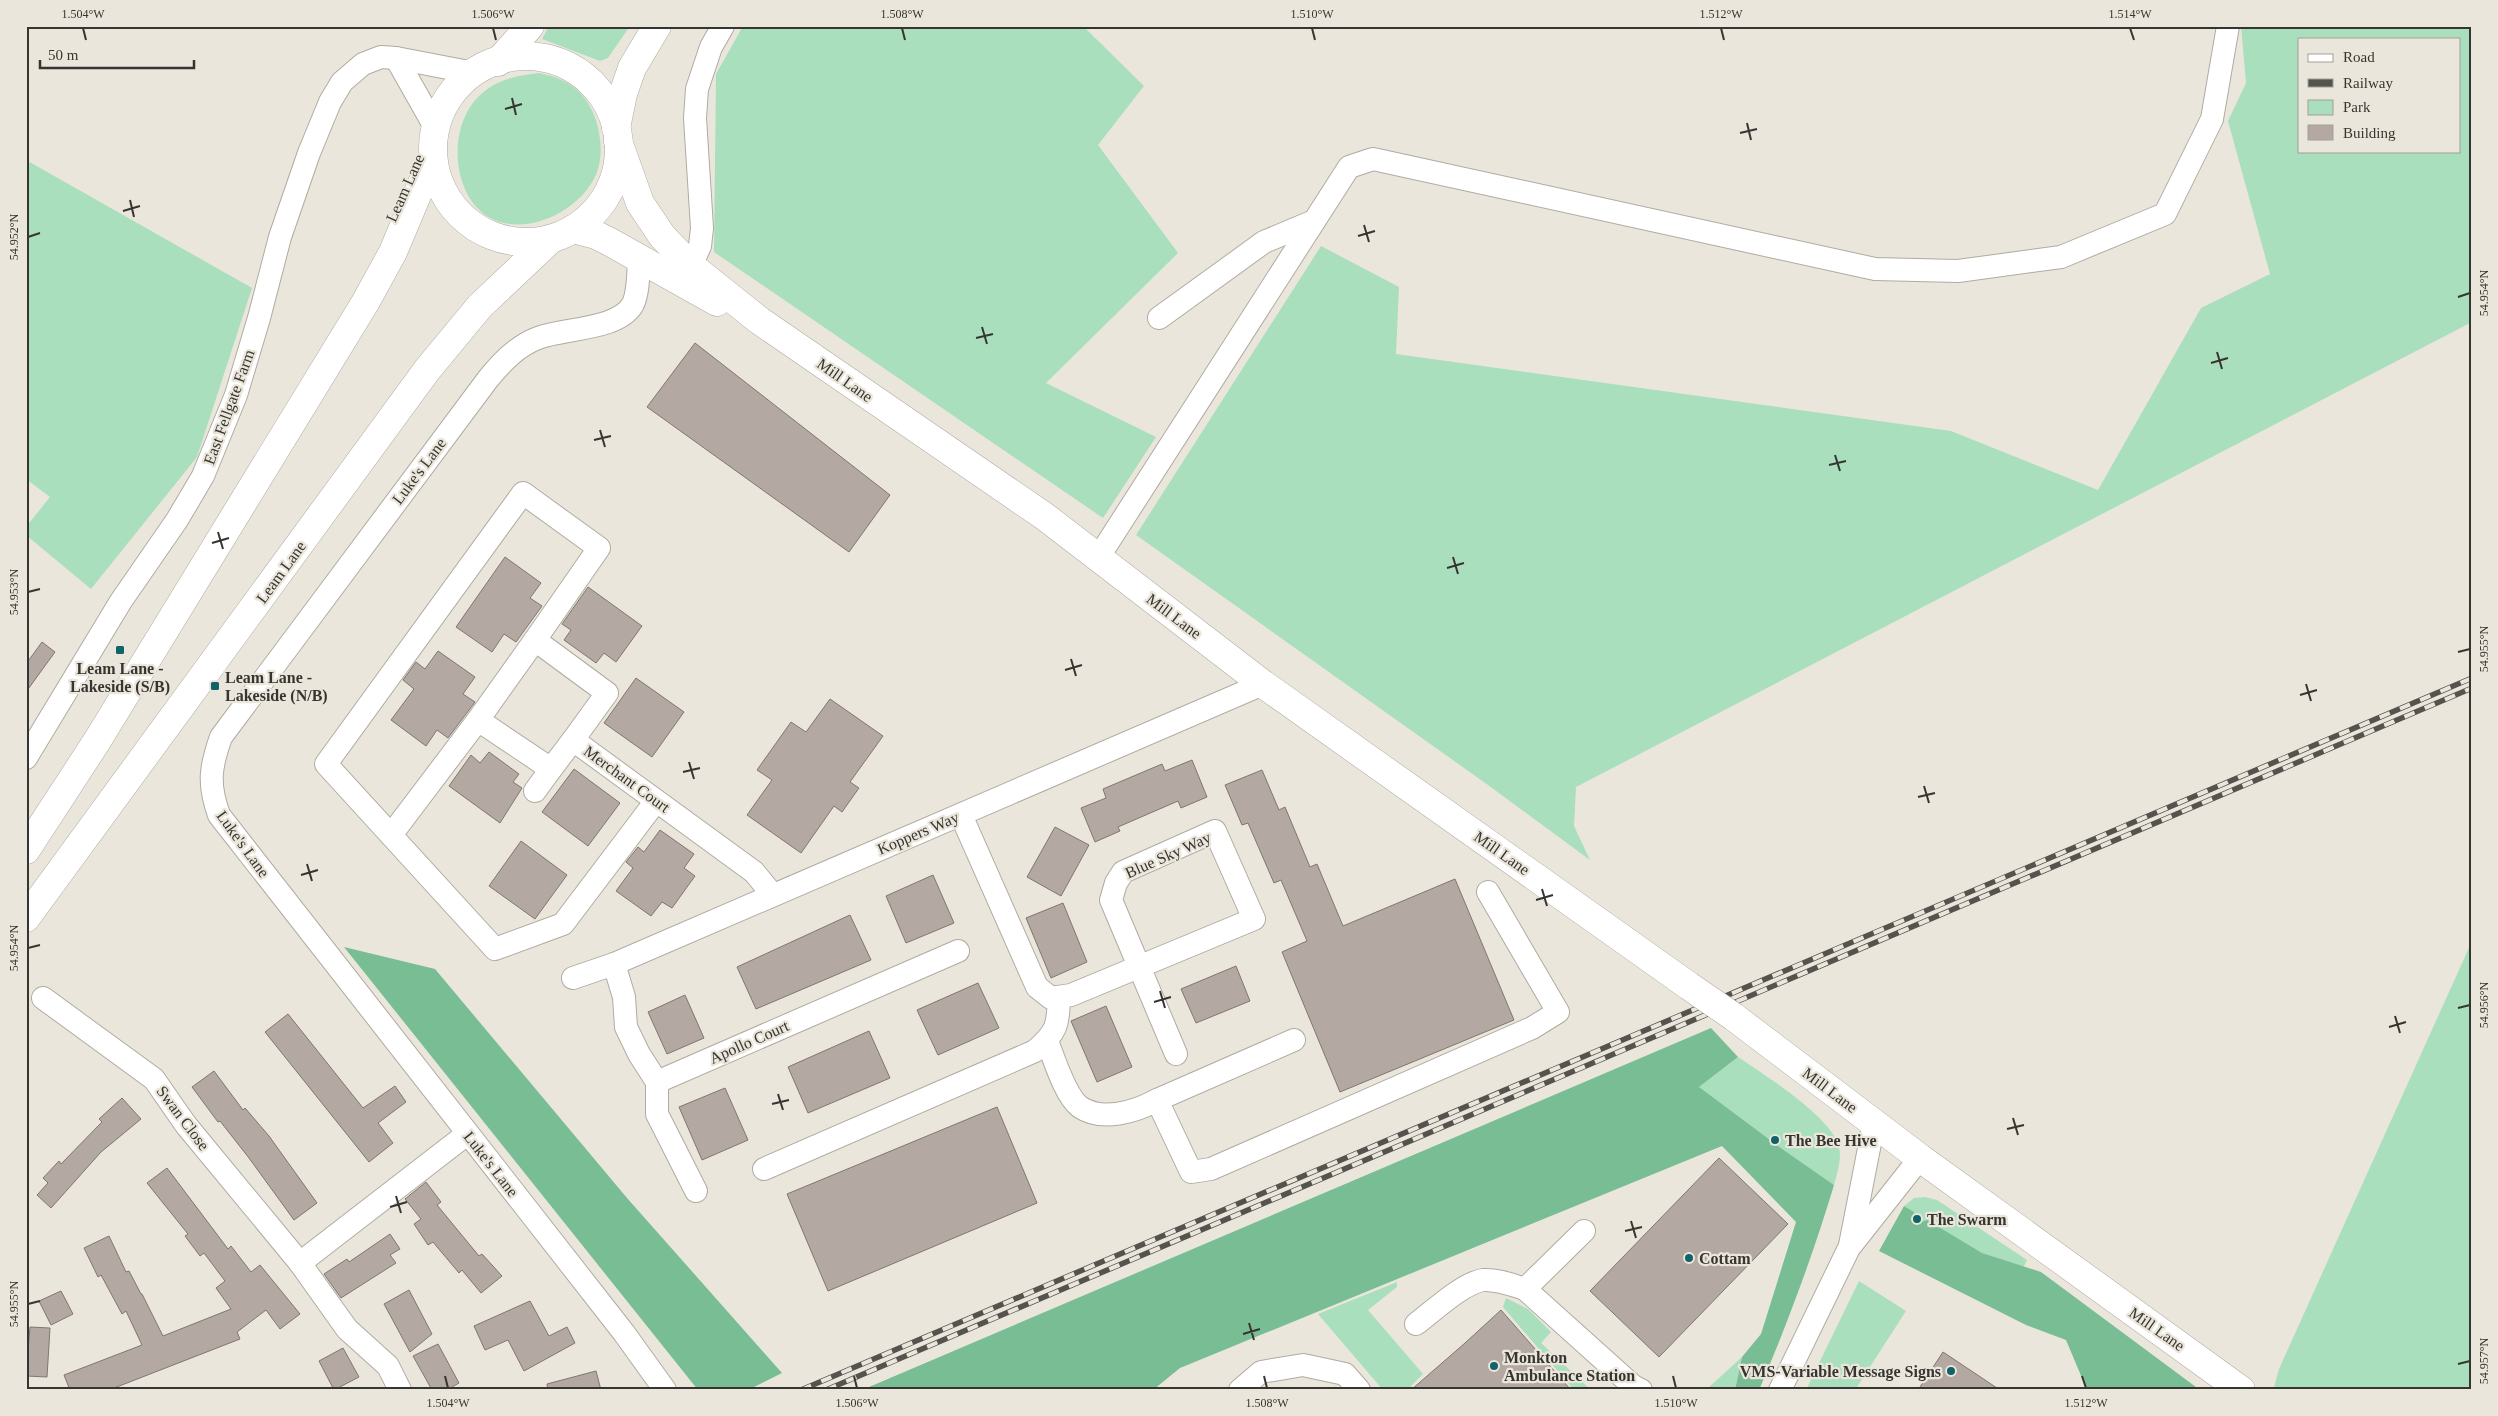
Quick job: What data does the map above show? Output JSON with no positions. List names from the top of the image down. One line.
{"streets":{"main road":["Leam Lane","Mill Lane"],"street":["East Fellgate Farm","Luke's Lane","Merchant Court","Koppers Way","Blue Sky Way","Apollo Court","Swan Close"]},"crossings":[["Leam Lane","Mill Lane"],["Leam Lane","East Fellgate Farm"],["Mill Lane","Luke's Lane"],["Mill Lane","Koppers Way"],["Merchant Court","Koppers Way"]],"places":{"transit":["Leam Lane - Lakeside (S/B)","Leam Lane - Lakeside (N/B)"],"other":["The Bee Hive","The Swarm","Cottam","Monkton Ambulance Station","VMS-Variable Message Signs"]},"legend":["Road","Railway","Park","Building"],"scale_bar":"50 m","coordinates":["1.504°W","1.506°W","1.508°W","1.510°W","1.512°W","1.514°W","54.952°N","54.954°N","54.953°N","54.955°N","54.956°N","54.957°N"]}
